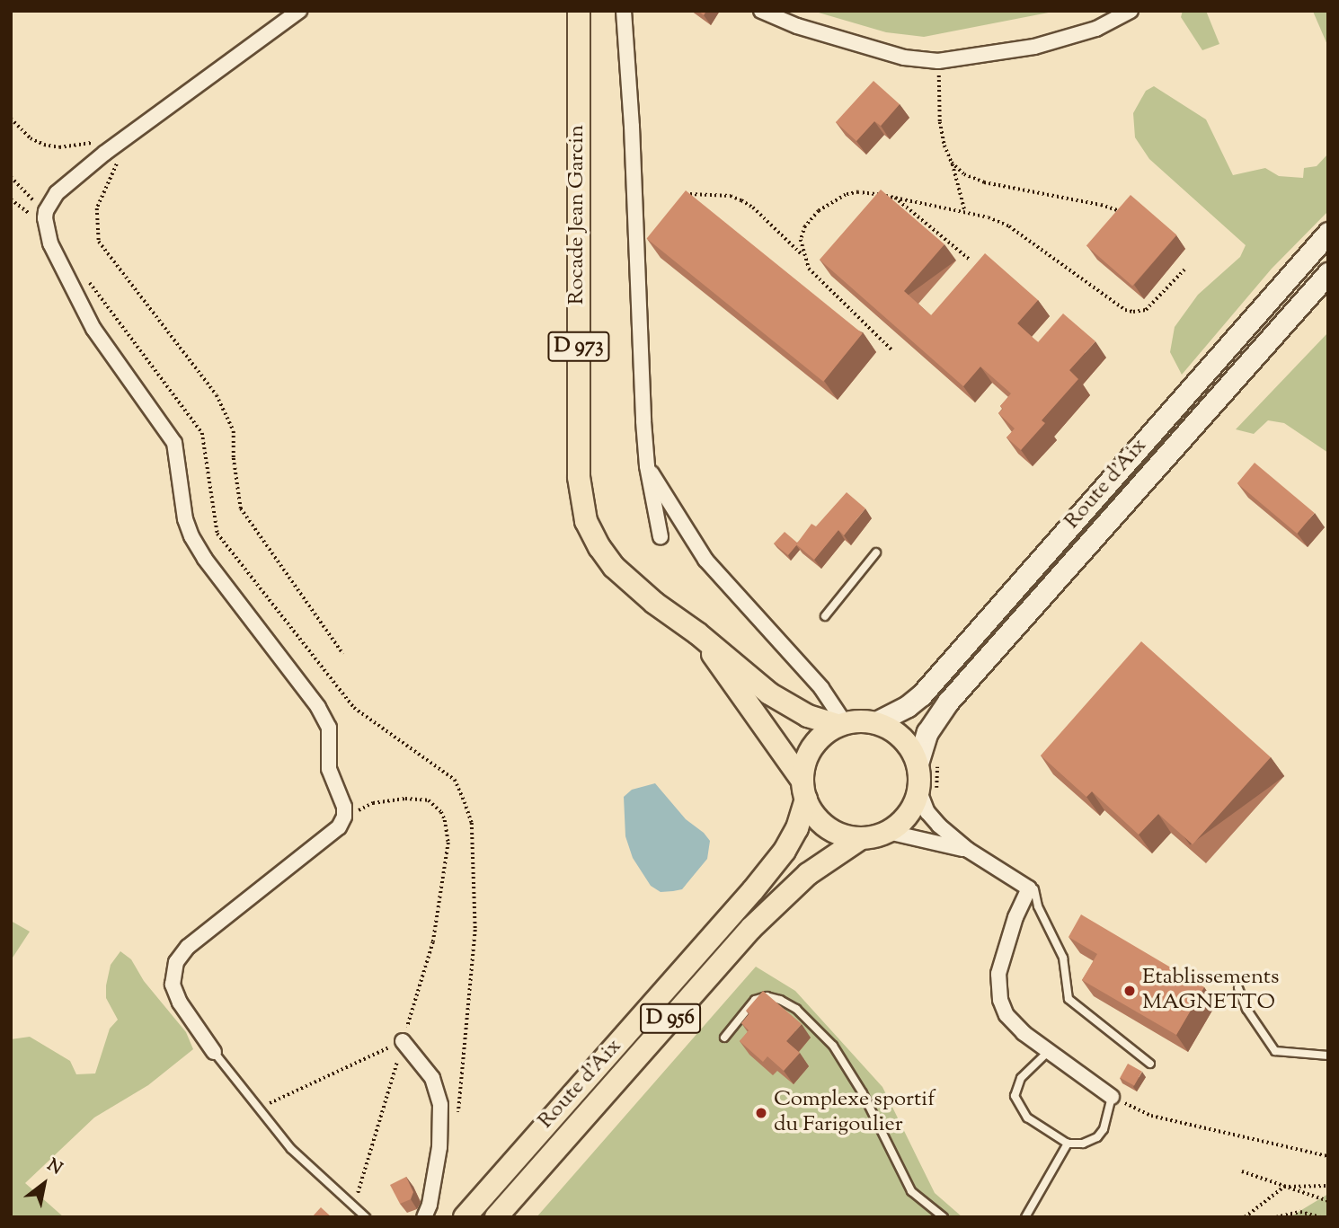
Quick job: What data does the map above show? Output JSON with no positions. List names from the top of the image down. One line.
{"streets":{"main road":["Rocade Jean Garcin","D 973","Route d'Aix","D 956"]},"crossings":[["Rocade Jean Garcin","Route d'Aix"]],"places":["Etablissements MAGNETTO","Complexe sportif du Farigoulier"],"north":"top right"}
